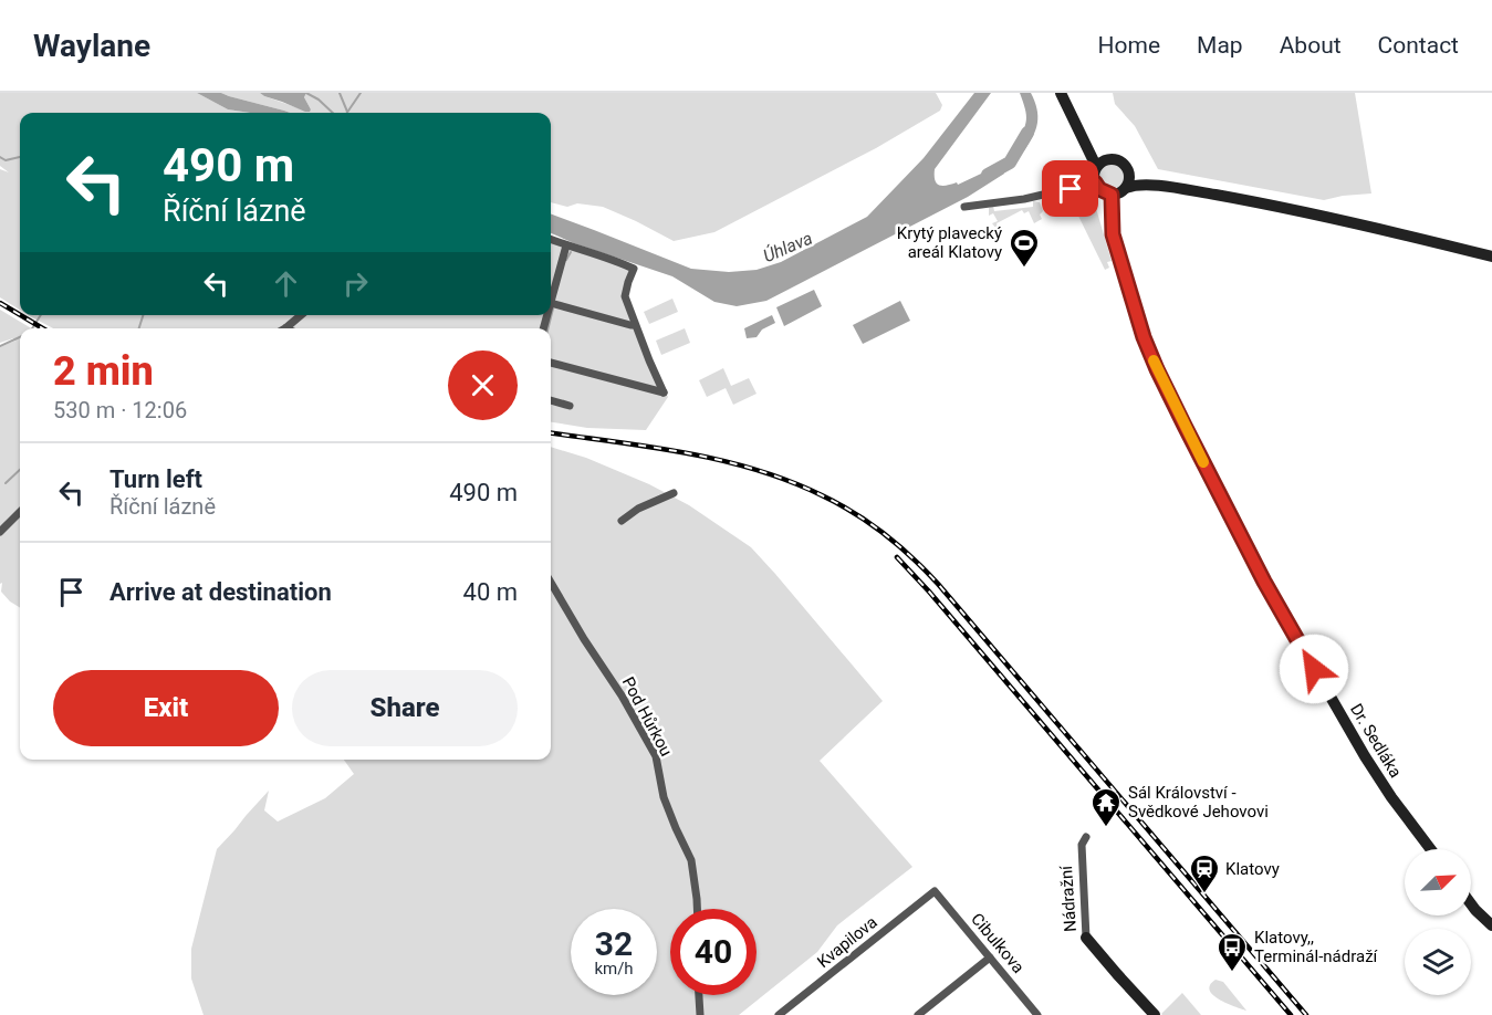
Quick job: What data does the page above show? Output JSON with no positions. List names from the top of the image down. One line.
{"streets":{"street":["Pod Hůrkou","Dr. Sedláka","Nádražní","Kvapilova","Cibulkova"]},"crossings":[["Kvapilova","Cibulkova"]],"water":["Úhlava"],"places":{"sports":["Krytý plavecký areál Klatovy"],"temple":["Sál Království - Svědkové Jehovovi"],"station":["Klatovy"],"bus stop":["Klatovy,, Terminál-nádraží"]},"north":"top right","page":{"header":"Waylane","nav":["Home","Map","About","Contact"],"turn":["490 m","Říční lázně"],"heading":["2 min","530 m · 12:06"],"list":[{"name":"Turn left","note":"Říční lázně","value":"490 m"},{"name":"Arrive at destination","value":"40 m"}],"buttons":["Exit","Share"],"speed":"32 km/h","limit":"40"}}
